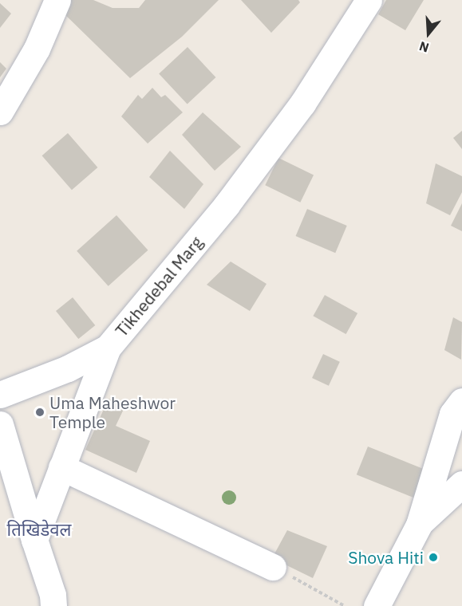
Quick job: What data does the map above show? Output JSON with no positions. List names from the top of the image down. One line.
{"streets":{"street":["Tikhedebal Marg"]},"districts":["तिखिडेवल"],"places":["Uma Maheshwor Temple","Shova Hiti"],"north":"bottom"}
